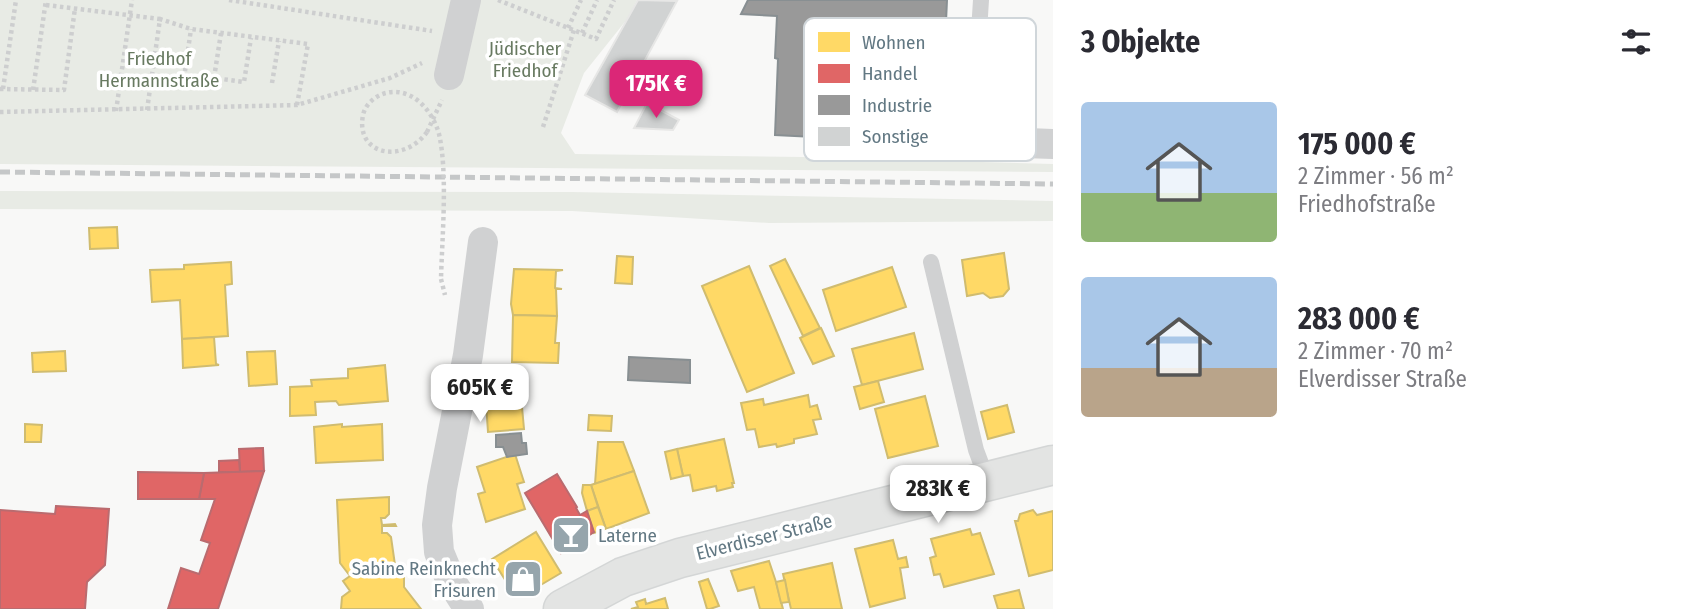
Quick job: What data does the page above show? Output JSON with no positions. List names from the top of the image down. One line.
{"streets":{"main road":["Elverdisser Straße"]},"parks":["Jüdischer Friedhof","Friedhof Hermannstraße"],"places":{"bar":["Laterne"],"shop":["Sabine Reinknecht Frisuren"]},"legend":["Wohnen","Handel","Industrie","Sonstige"],"page":{"heading":"3 Objekte","price":["175K €","605K €","283K €"],"list":[{"name":"175 000 €","note":"2 Zimmer · 56 m² · Friedhofstraße"},{"name":"283 000 €","note":"2 Zimmer · 70 m² · Elverdisser Straße"}]}}
